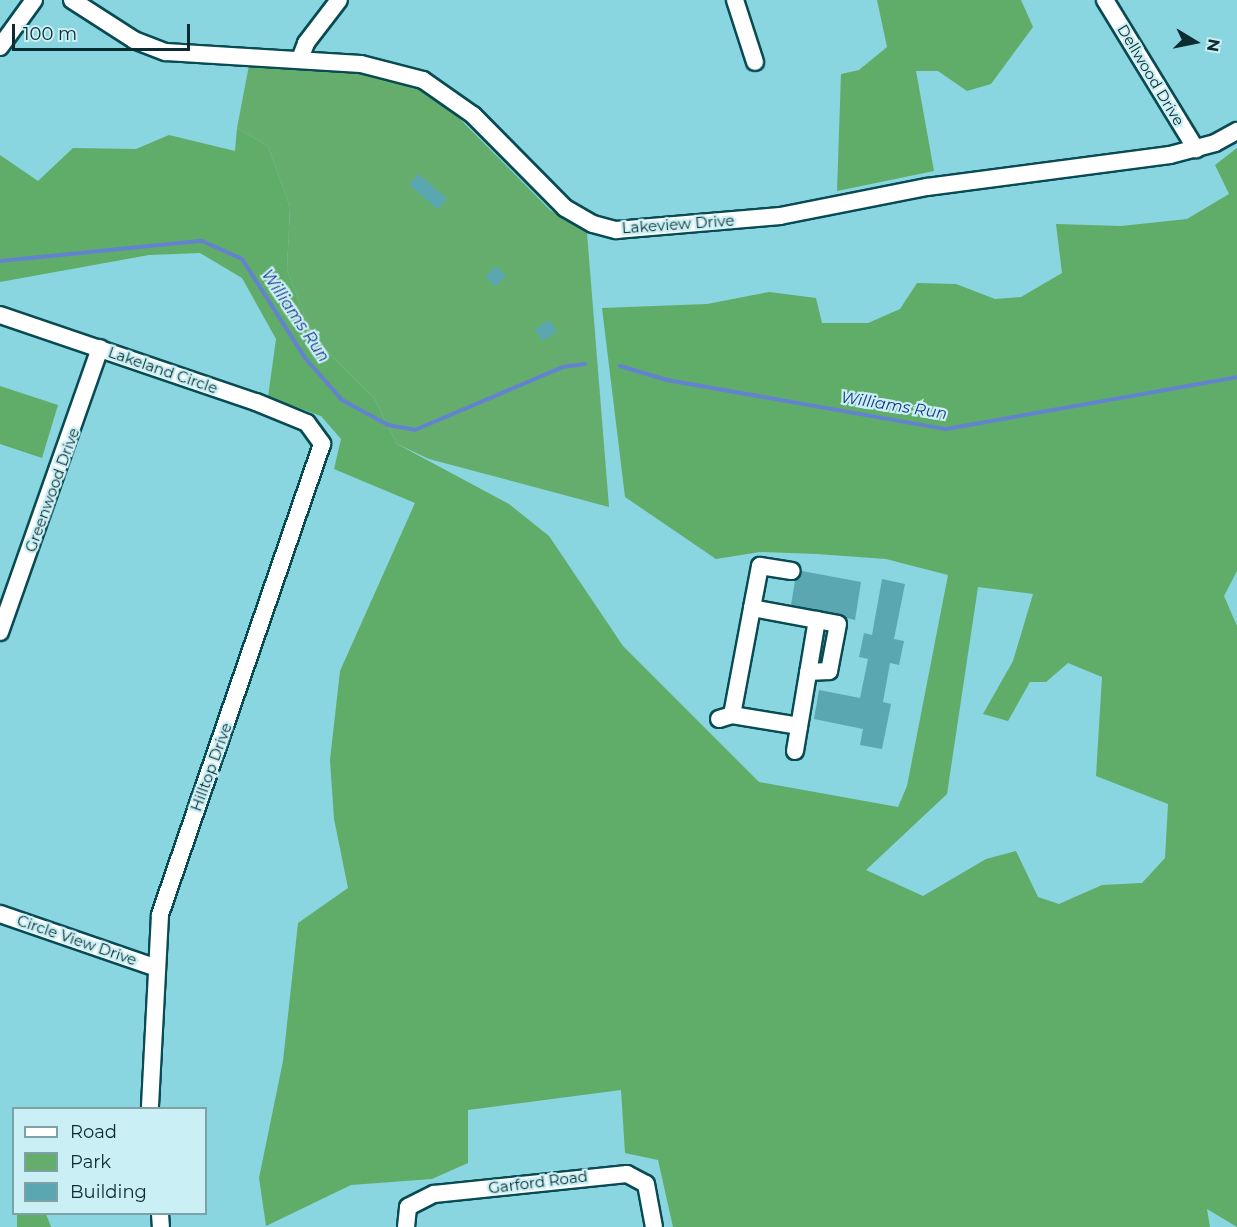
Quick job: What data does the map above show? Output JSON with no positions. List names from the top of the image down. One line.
{"streets":{"street":["Dellwood Drive","Lakeview Drive","Lakeland Circle","Greenwood Drive","Hilltop Drive","Circle View Drive","Garford Road"]},"crossings":[["Dellwood Drive","Lakeview Drive"],["Lakeland Circle","Greenwood Drive"],["Lakeland Circle","Hilltop Drive"],["Hilltop Drive","Circle View Drive"]],"water":["Williams Run"],"legend":["Road","Park","Building"],"scale_bar":"100 m","north":"right"}
